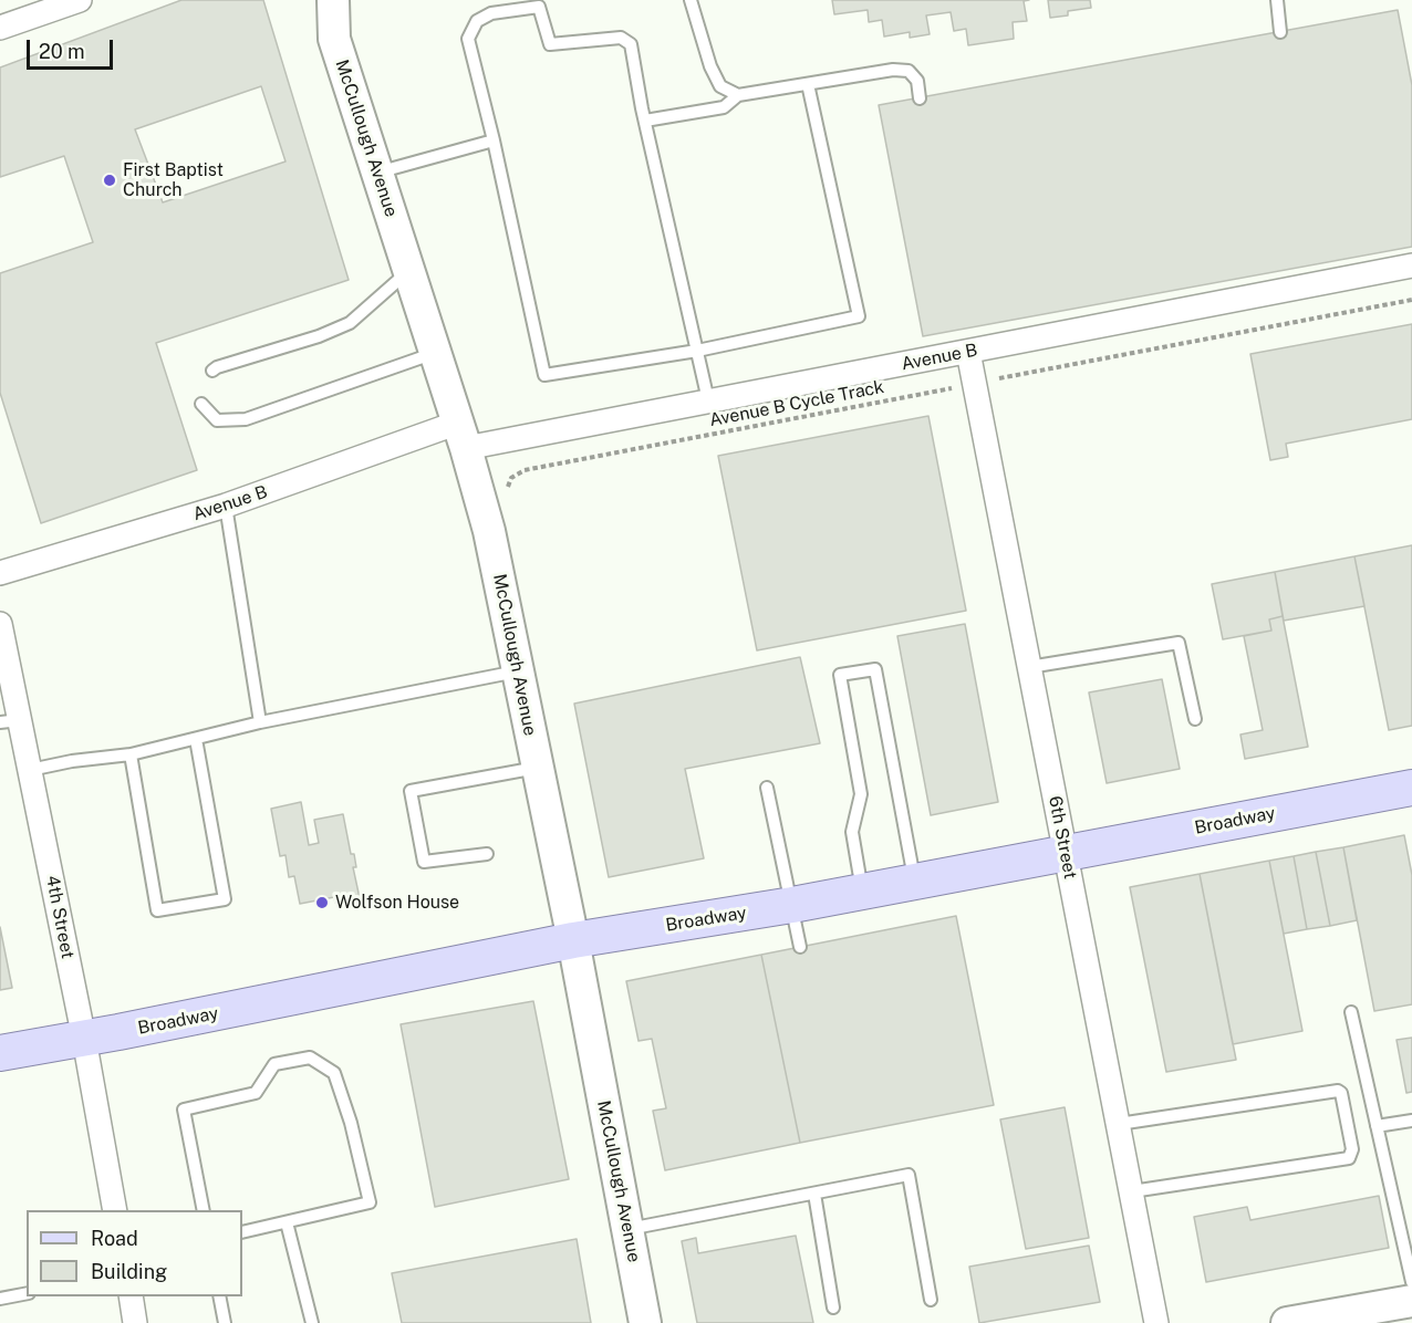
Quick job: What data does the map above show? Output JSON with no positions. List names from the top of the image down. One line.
{"streets":{"main road":["McCullough Avenue","Broadway"],"street":["Avenue B","6th Street","4th Street"],"path":["Avenue B Cycle Track"]},"crossings":[["McCullough Avenue","Avenue B"],["McCullough Avenue","Broadway"],["Avenue B","6th Street"],["Avenue B Cycle Track","6th Street"],["Broadway","6th Street"],["Broadway","4th Street"]],"places":["First Baptist Church","Wolfson House"],"legend":["Road","Building"],"scale_bar":"20 m"}
